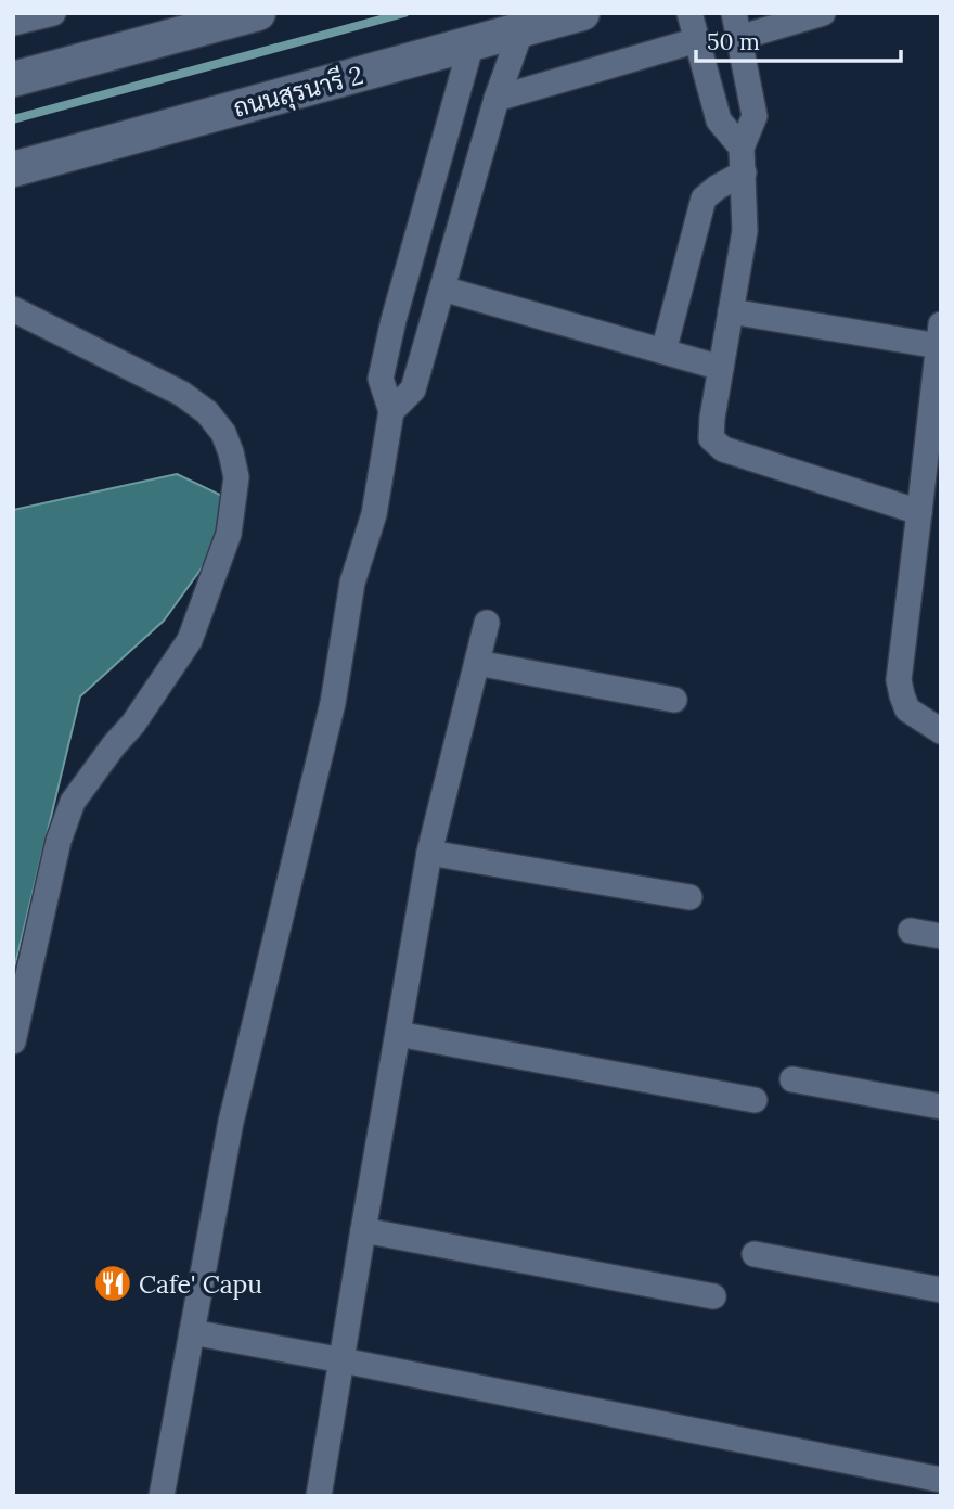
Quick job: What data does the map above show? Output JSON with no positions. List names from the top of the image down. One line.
{"streets":{"main road":["ถนนสุรนารี 2"]},"places":{"restaurant":["Cafe' Capu"]},"scale_bar":"50 m"}
